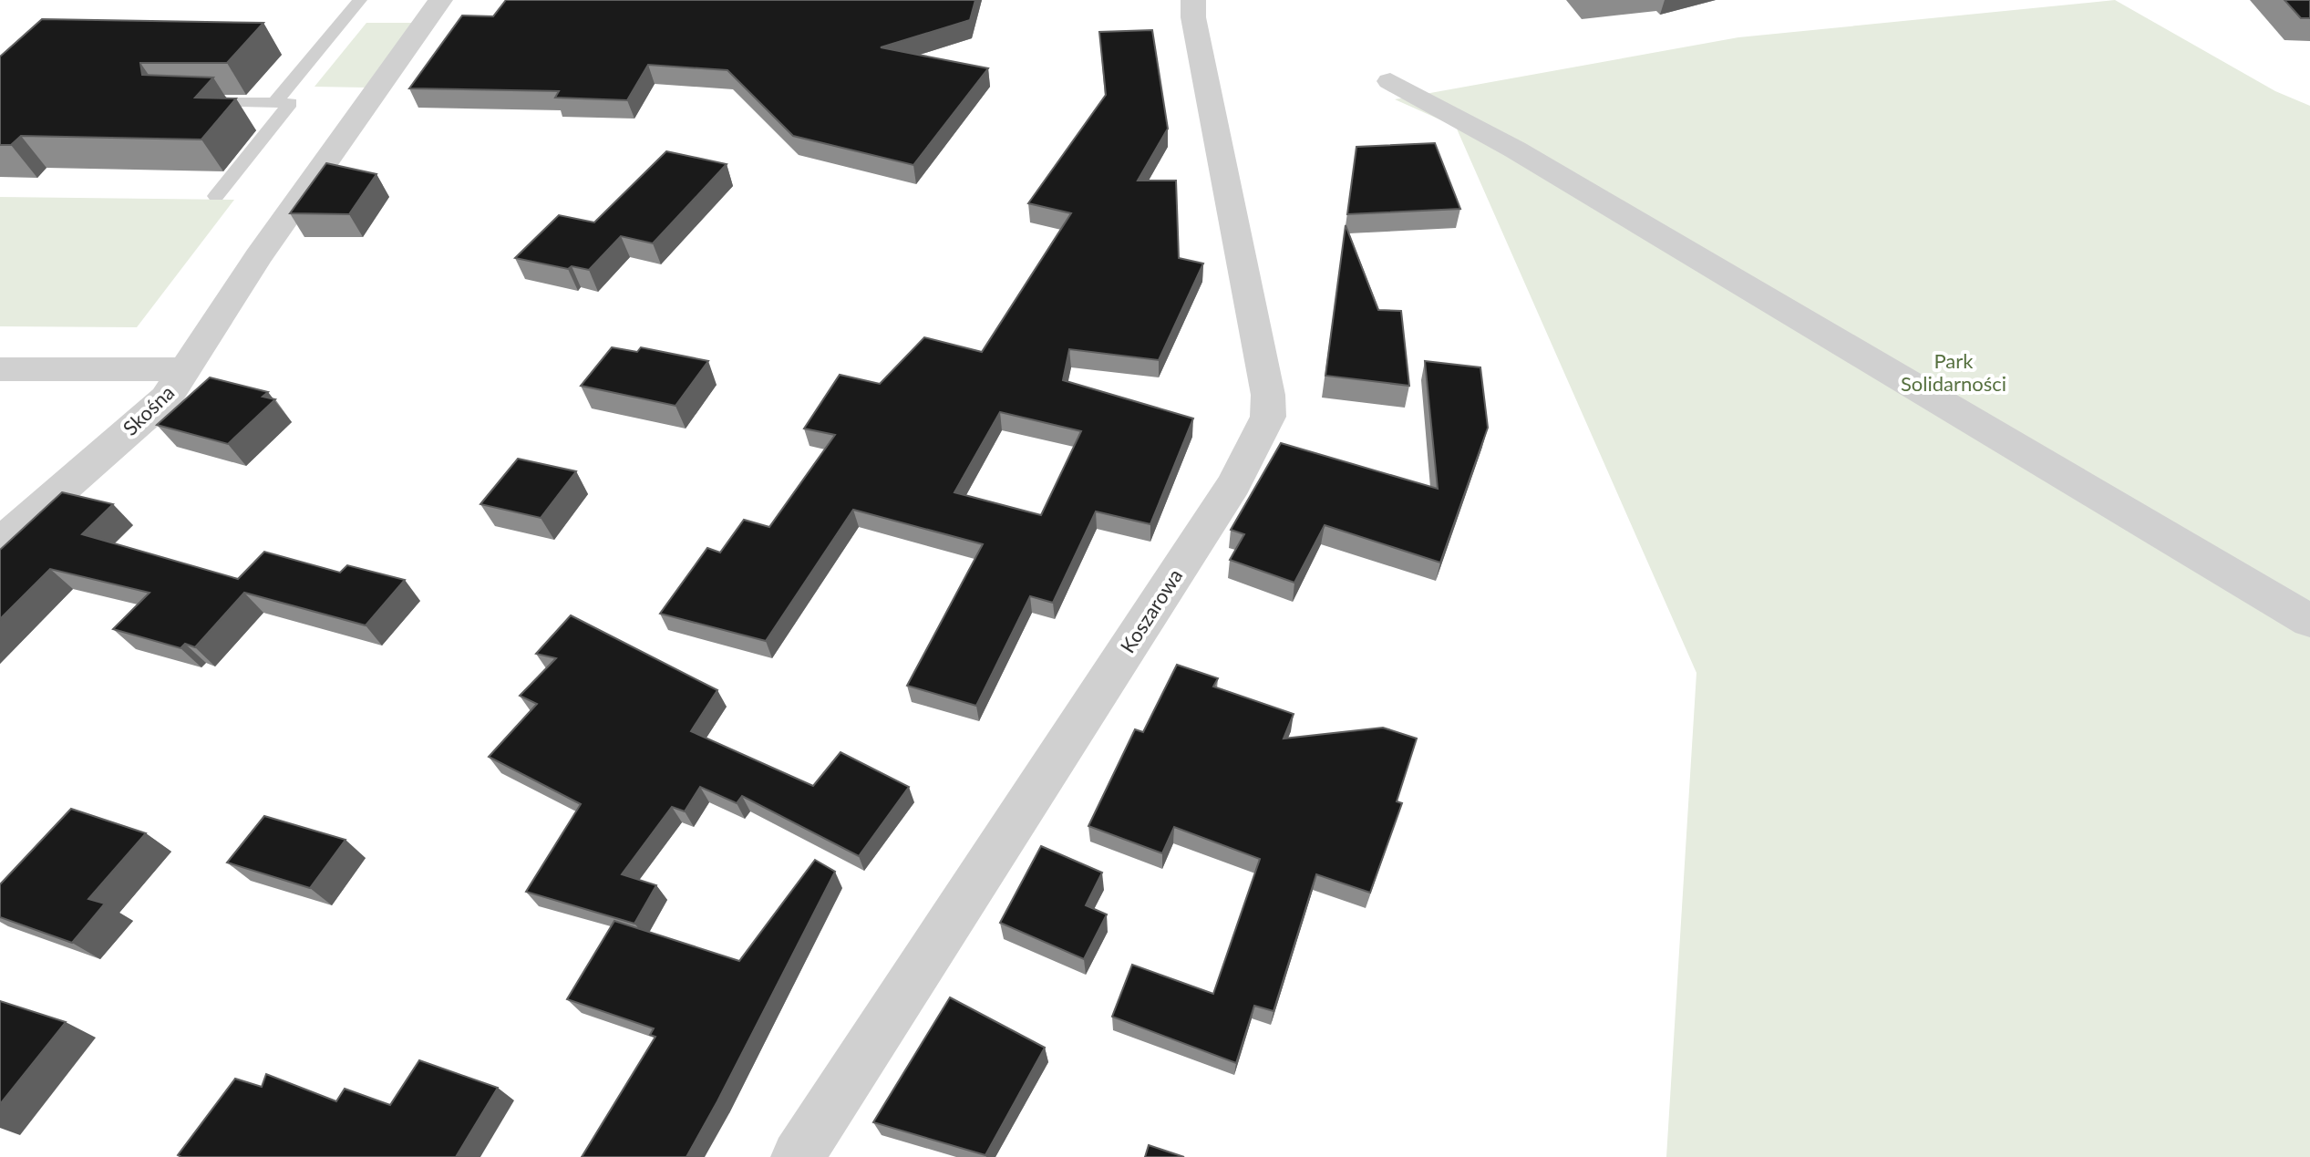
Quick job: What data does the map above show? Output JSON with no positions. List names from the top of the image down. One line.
{"streets":{"street":["Skośna","Koszarowa"]},"parks":["Park Solidarności"]}
